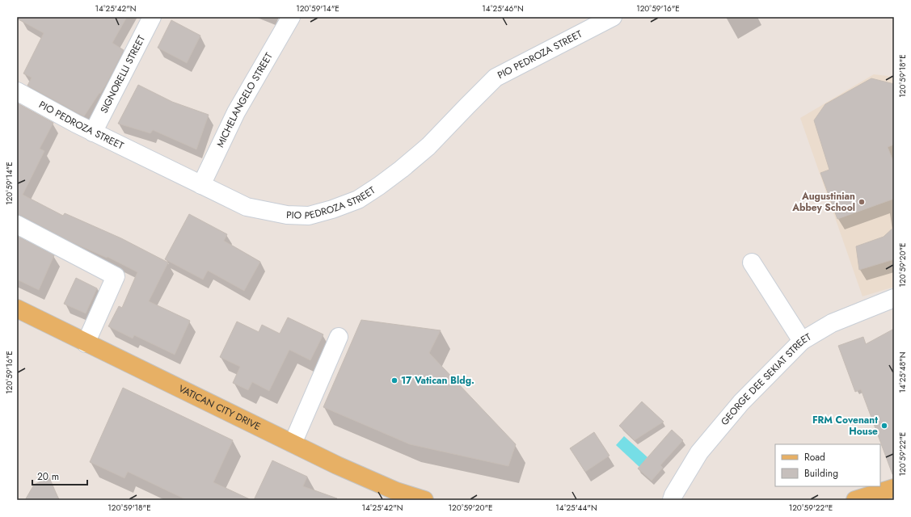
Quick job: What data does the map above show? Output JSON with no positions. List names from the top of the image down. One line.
{"streets":{"main road":["VATICAN CITY DRIVE"],"street":["PIO PEDROZA STREET","SIGNORELLI STREET","MICHELANGELO STREET","GEORGE DEE SEKIAT STREET"]},"crossings":[["PIO PEDROZA STREET","SIGNORELLI STREET"],["PIO PEDROZA STREET","MICHELANGELO STREET"]],"places":["Augustinian Abbey School","17 Vatican Bldg.","FRM Covenant House"],"legend":["Road","Building"],"scale_bar":"20 m","coordinates":["14°25'42\"N","120°59'14\"E","14°25'46\"N","120°59'16\"E","120°59'18\"E","120°59'20\"E","14°25'48\"N","120°59'22\"E","14°25'44\"N"]}
